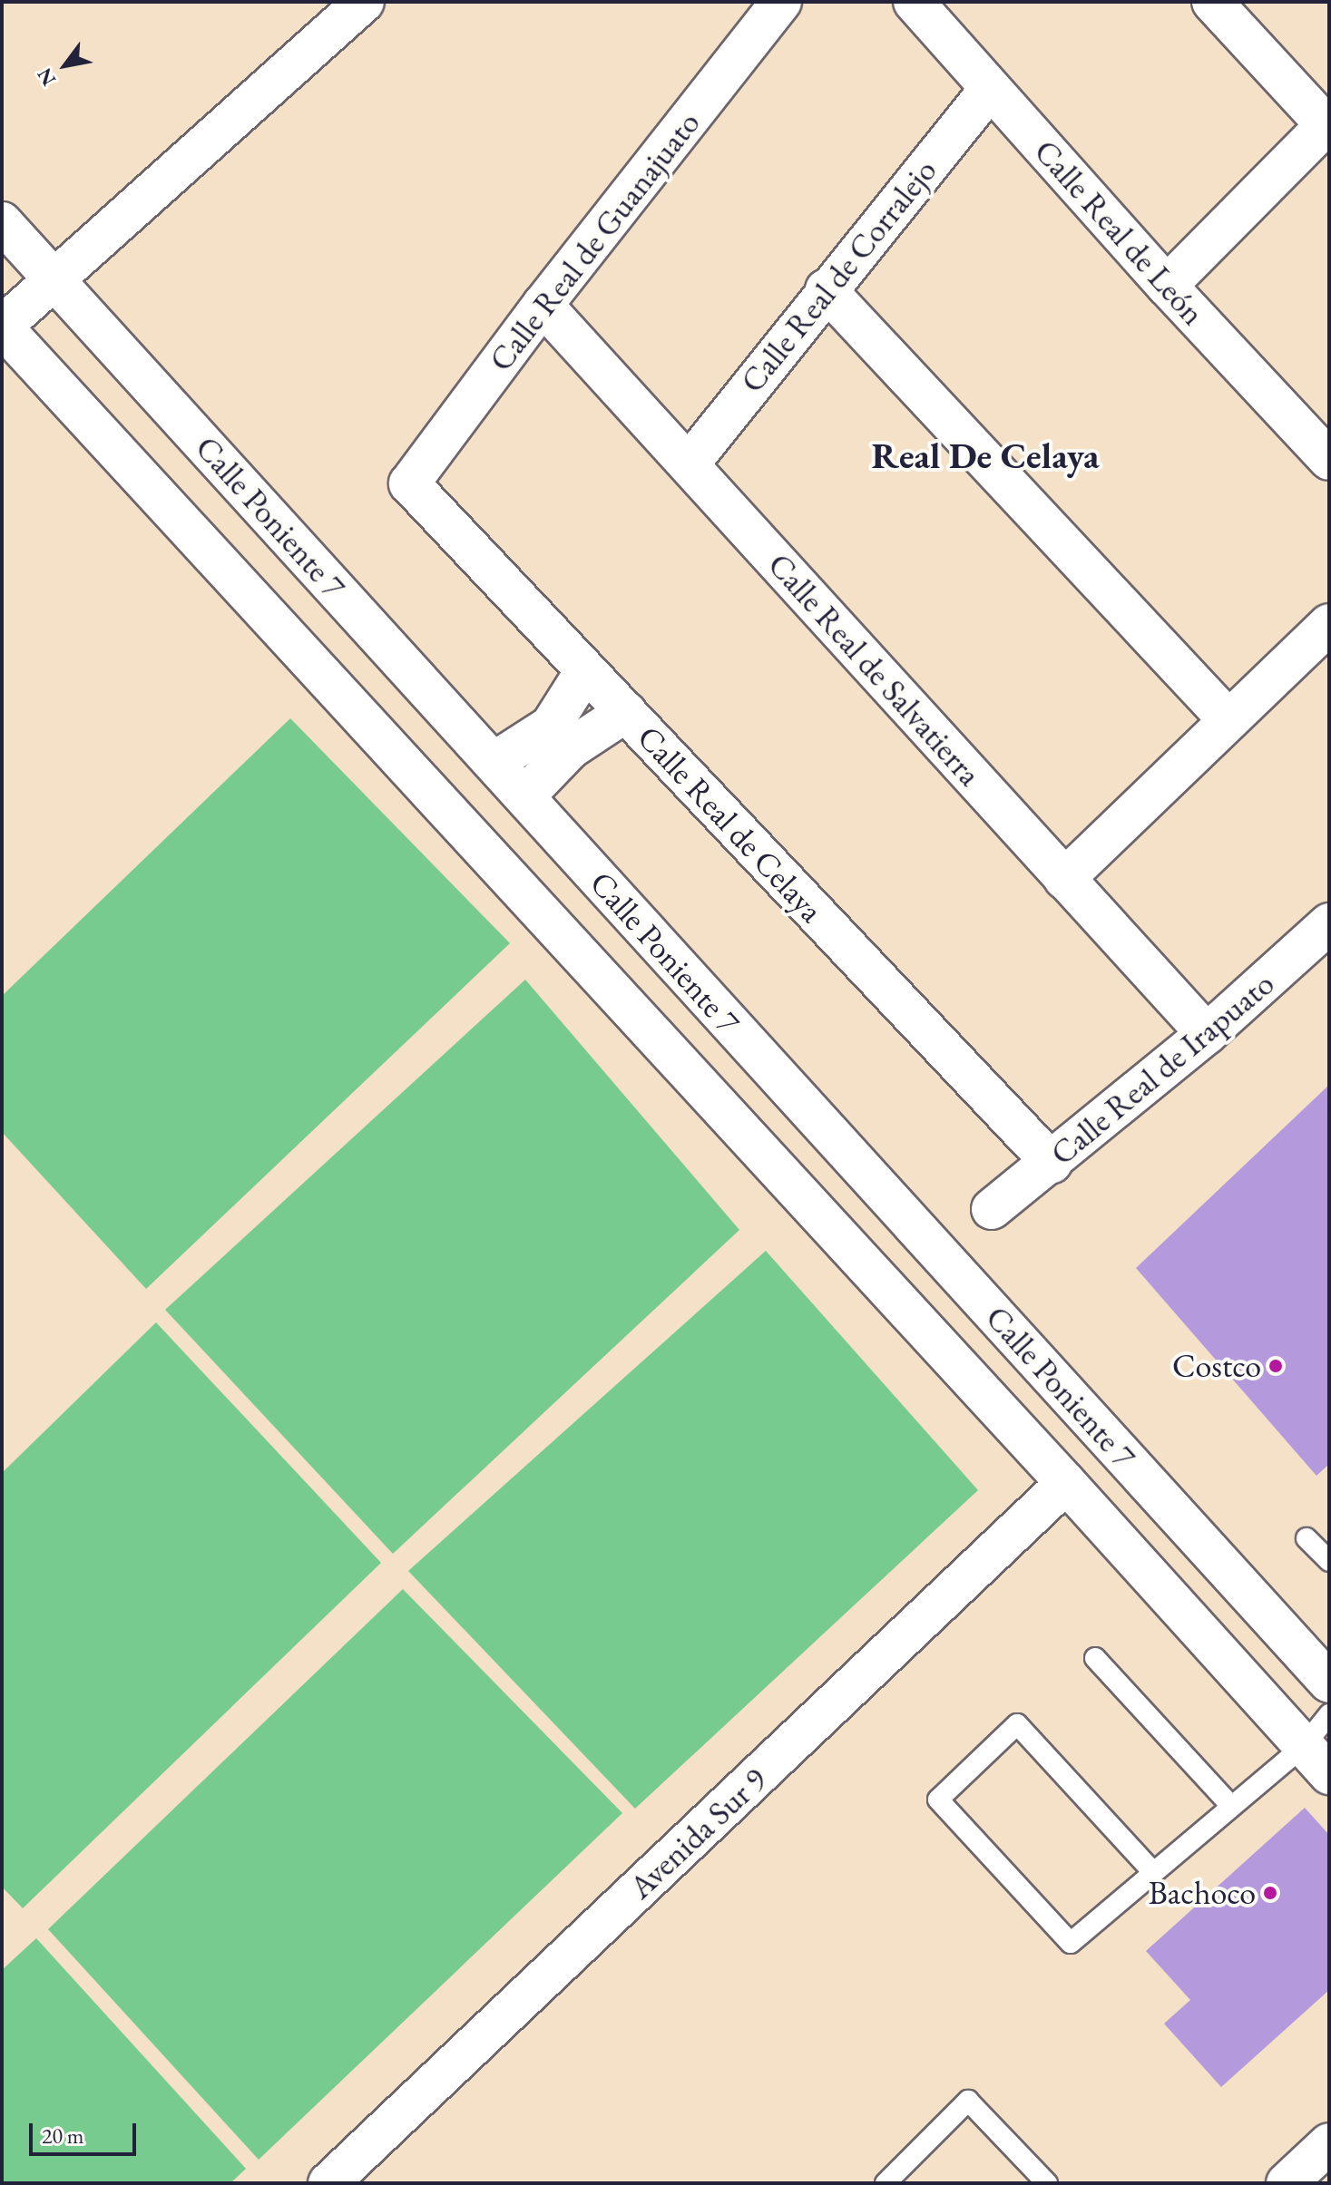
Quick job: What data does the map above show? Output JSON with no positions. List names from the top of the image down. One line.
{"streets":{"street":["Calle Real de León","Calle Real de Guanajuato","Calle Real de Corralejo","Calle Poniente 7","Calle Real de Salvatierra","Calle Real de Celaya","Calle Real de Irapuato","Avenida Sur 9"]},"crossings":[["Calle Real de León","Calle Real de Corralejo"],["Calle Real de Guanajuato","Calle Real de Salvatierra"],["Calle Real de Guanajuato","Calle Real de Celaya"],["Calle Real de Corralejo","Calle Real de Salvatierra"],["Calle Poniente 7","Avenida Sur 9"],["Calle Real de Salvatierra","Calle Real de Irapuato"],["Calle Real de Celaya","Calle Real de Irapuato"]],"districts":["Real De Celaya"],"places":["Costco","Bachoco"],"scale_bar":"20 m","north":"bottom left"}
